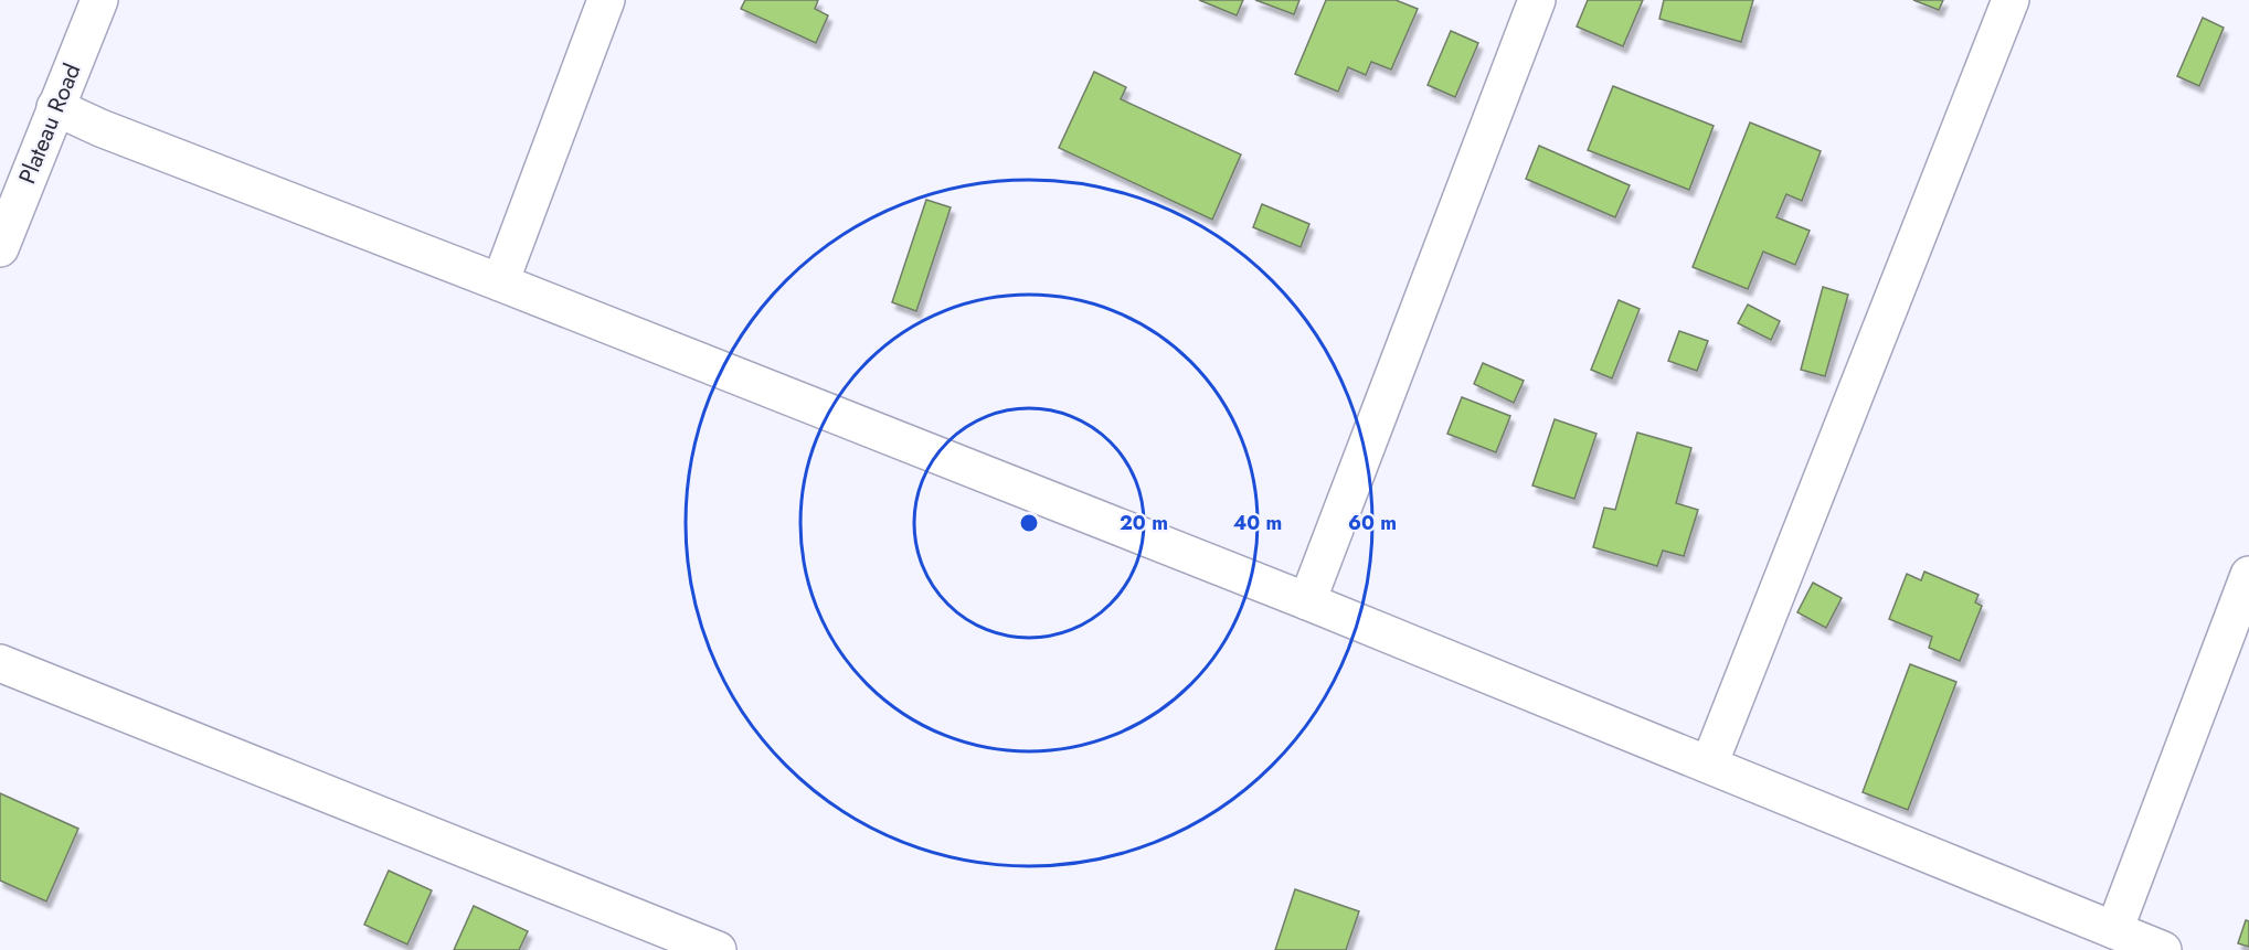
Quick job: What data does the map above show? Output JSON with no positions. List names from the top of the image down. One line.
{"streets":{"street":["Plateau Road"]},"rings":["20 m","40 m","60 m"]}
